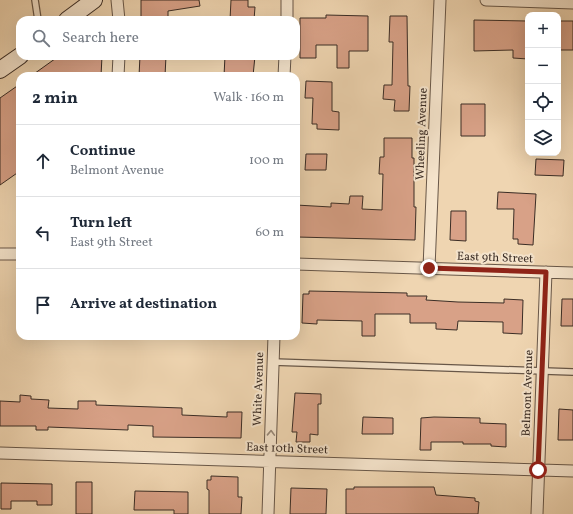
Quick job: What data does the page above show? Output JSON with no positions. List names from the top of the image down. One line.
{"streets":{"street":["Wheeling Avenue","East 9th Street","White Avenue","Belmont Avenue","East 10th Street"]},"crossings":[["Wheeling Avenue","East 9th Street"],["East 9th Street","Belmont Avenue"],["White Avenue","East 10th Street"],["Belmont Avenue","East 10th Street"]],"one_way":["White Avenue"],"page":{"map_buttons":["+","−"],"search":"Search here","heading":["2 min","Walk · 160 m"],"list":[["Continue","Belmont Avenue","100 m"],["Turn left","East 9th Street","60 m"],"Arrive at destination"]}}
